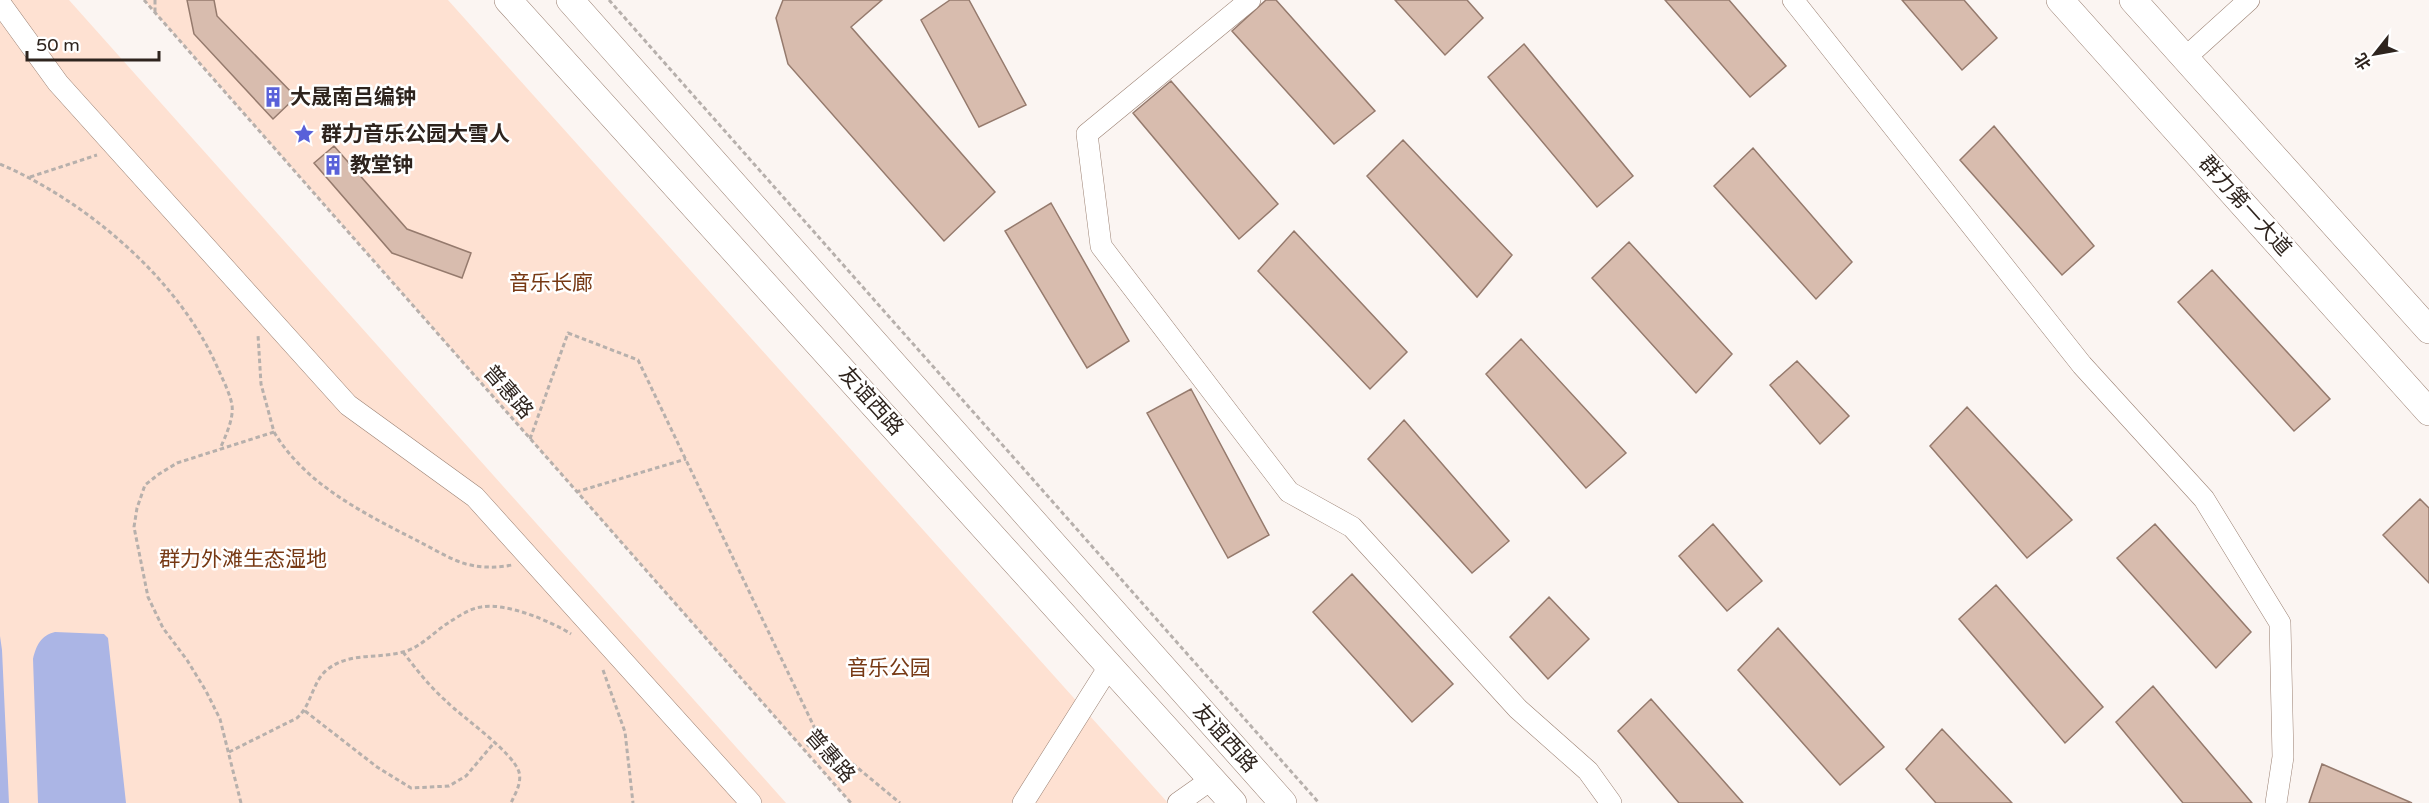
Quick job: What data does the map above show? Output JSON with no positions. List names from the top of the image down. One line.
{"streets":{"main road":["群力第一大道","友谊西路"],"path":["普惠路"]},"parks":["音乐长廊","群力外滩生态湿地","音乐公园"],"places":{"building":["大晟南吕编钟","教堂钟"],"place":["群力音乐公园大雪人"]},"scale_bar":"50 m","north":"bottom left"}
